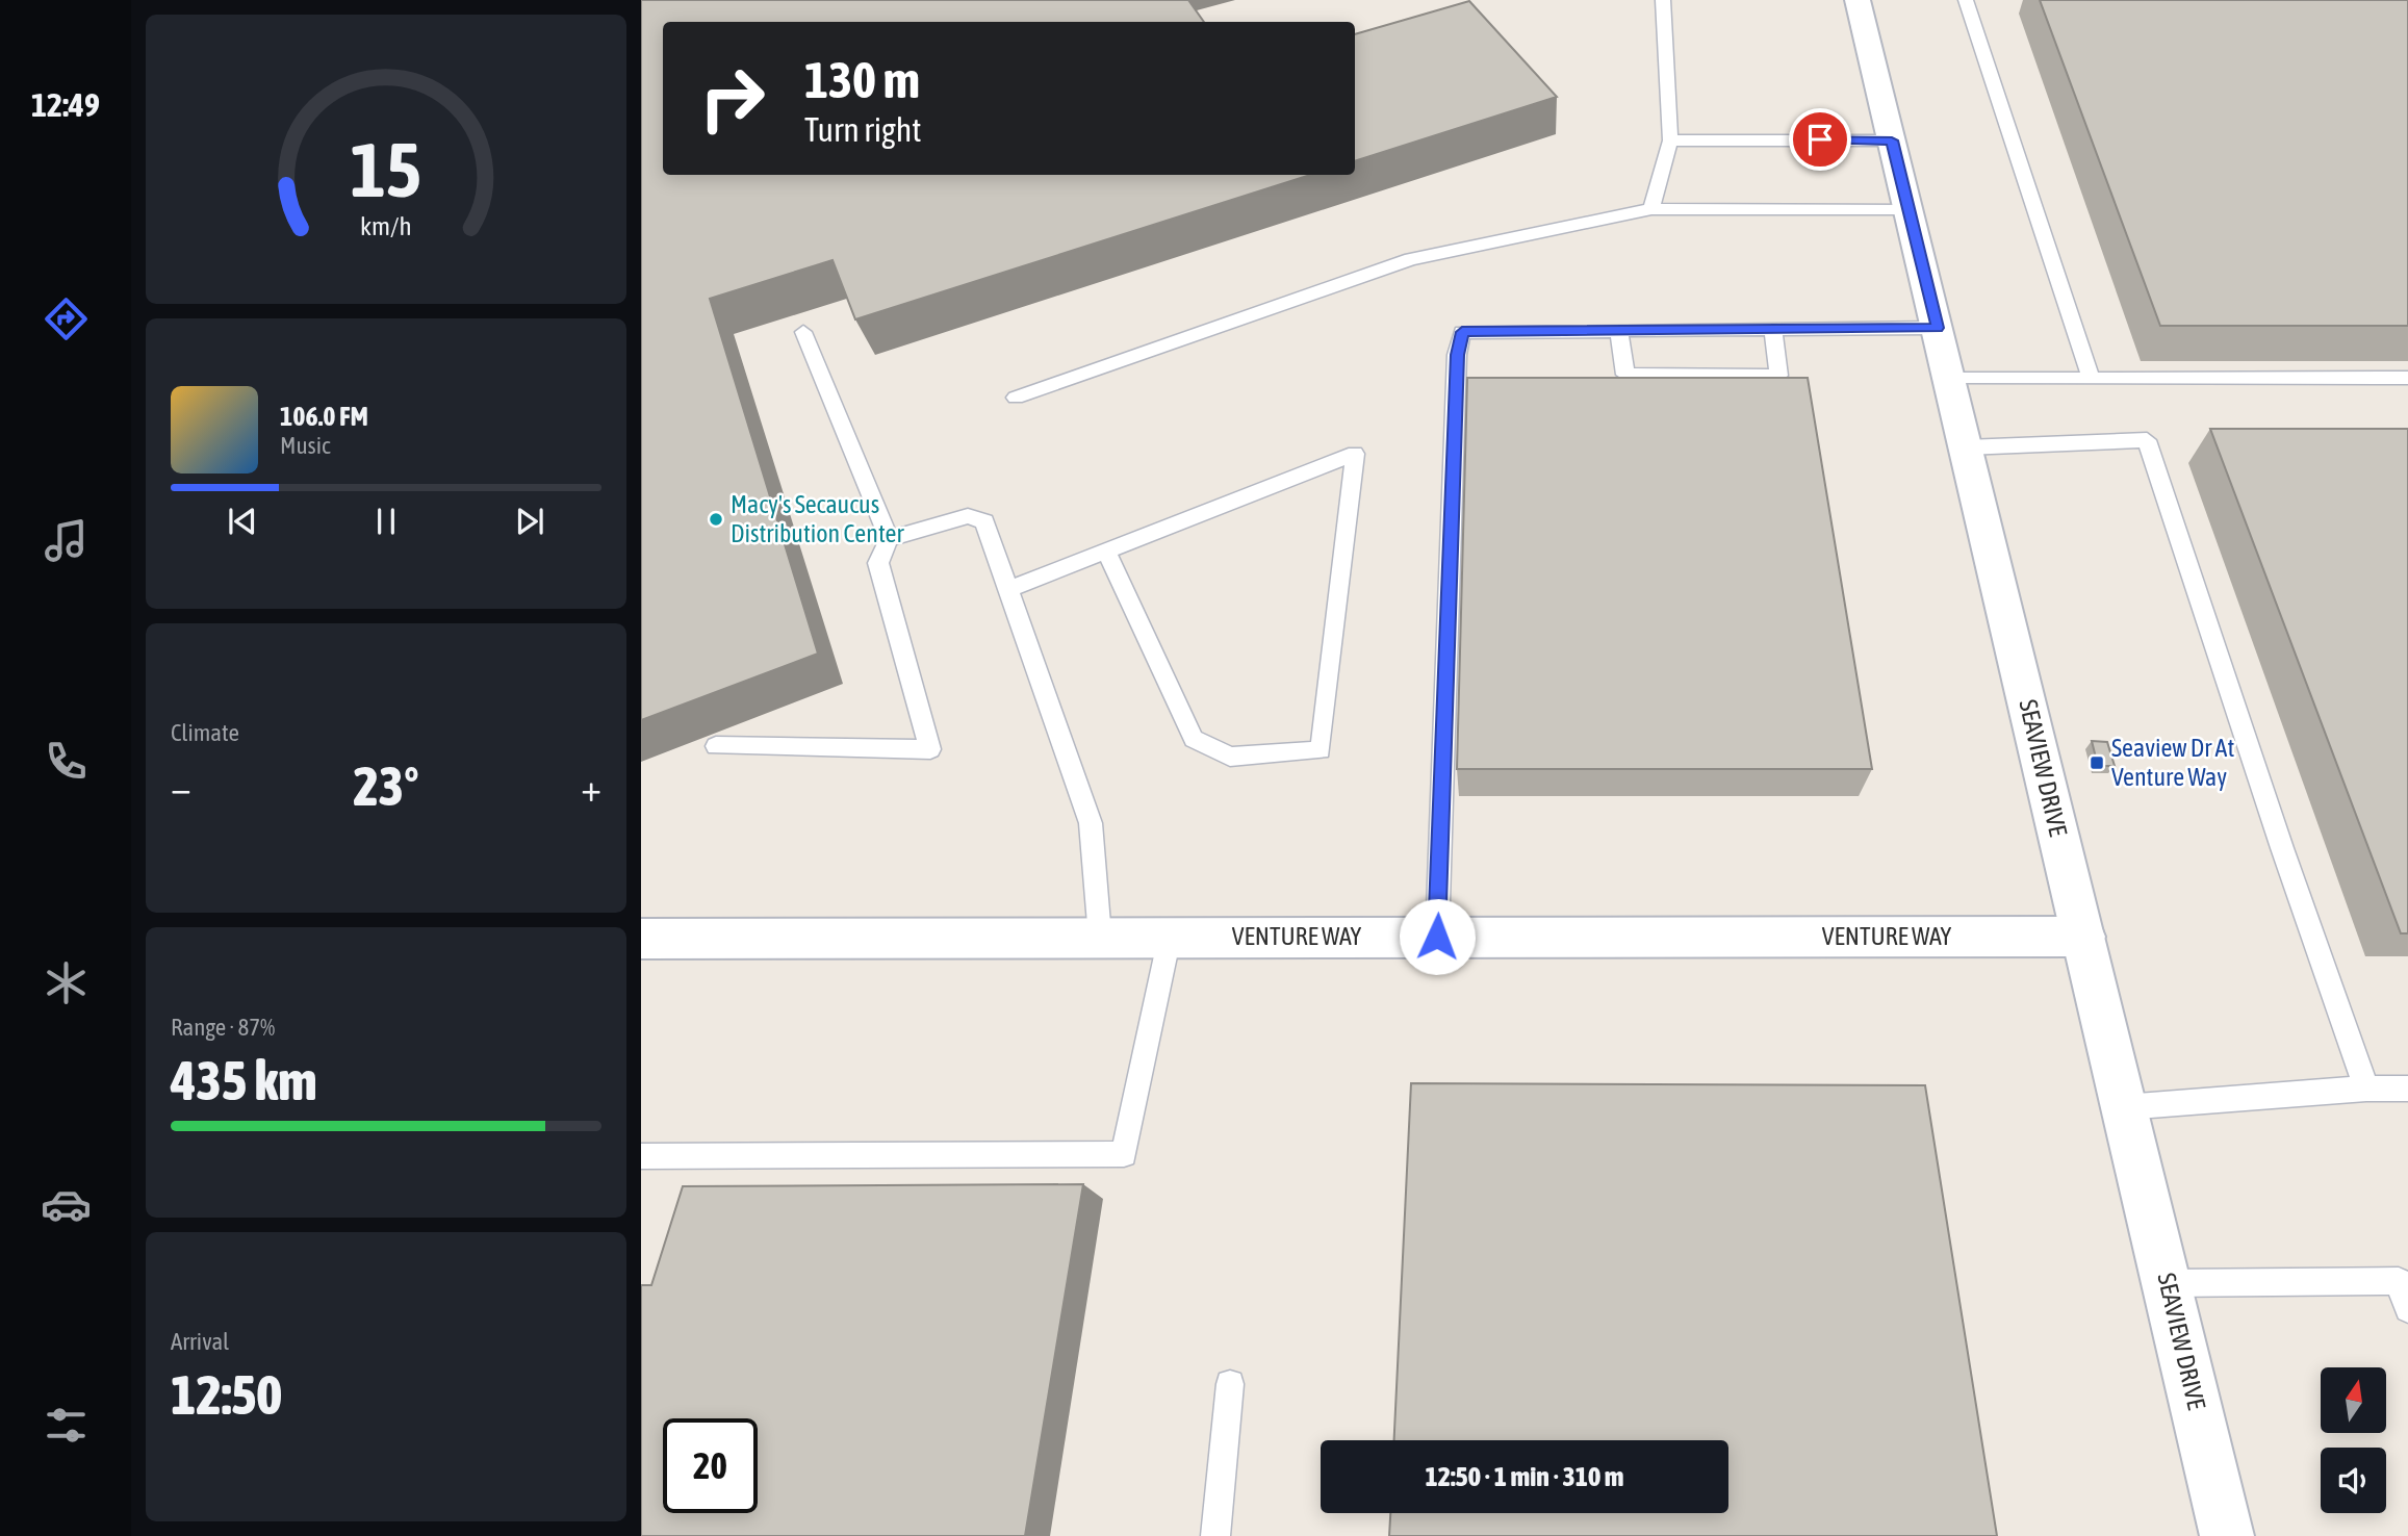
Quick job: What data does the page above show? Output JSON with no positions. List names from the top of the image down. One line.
{"streets":{"main road":["SEAVIEW DRIVE","VENTURE WAY"]},"crossings":[["SEAVIEW DRIVE","VENTURE WAY"]],"places":{"other":["Macy's Secaucus Distribution Center"],"transit":["Seaview Dr At Venture Way"]},"north":"top","page":{"tabs":"12:49","turn":["130 m","Turn right"],"song":["106.0 FM","Music"],"tile":["Climate",["Range · 87%","435 km"],["Arrival","12:50"]],"heat":["−","23°","+"],"limit":"20","trip":"12:50 · 1 min · 310 m","gauge":["15","km/h"]}}
